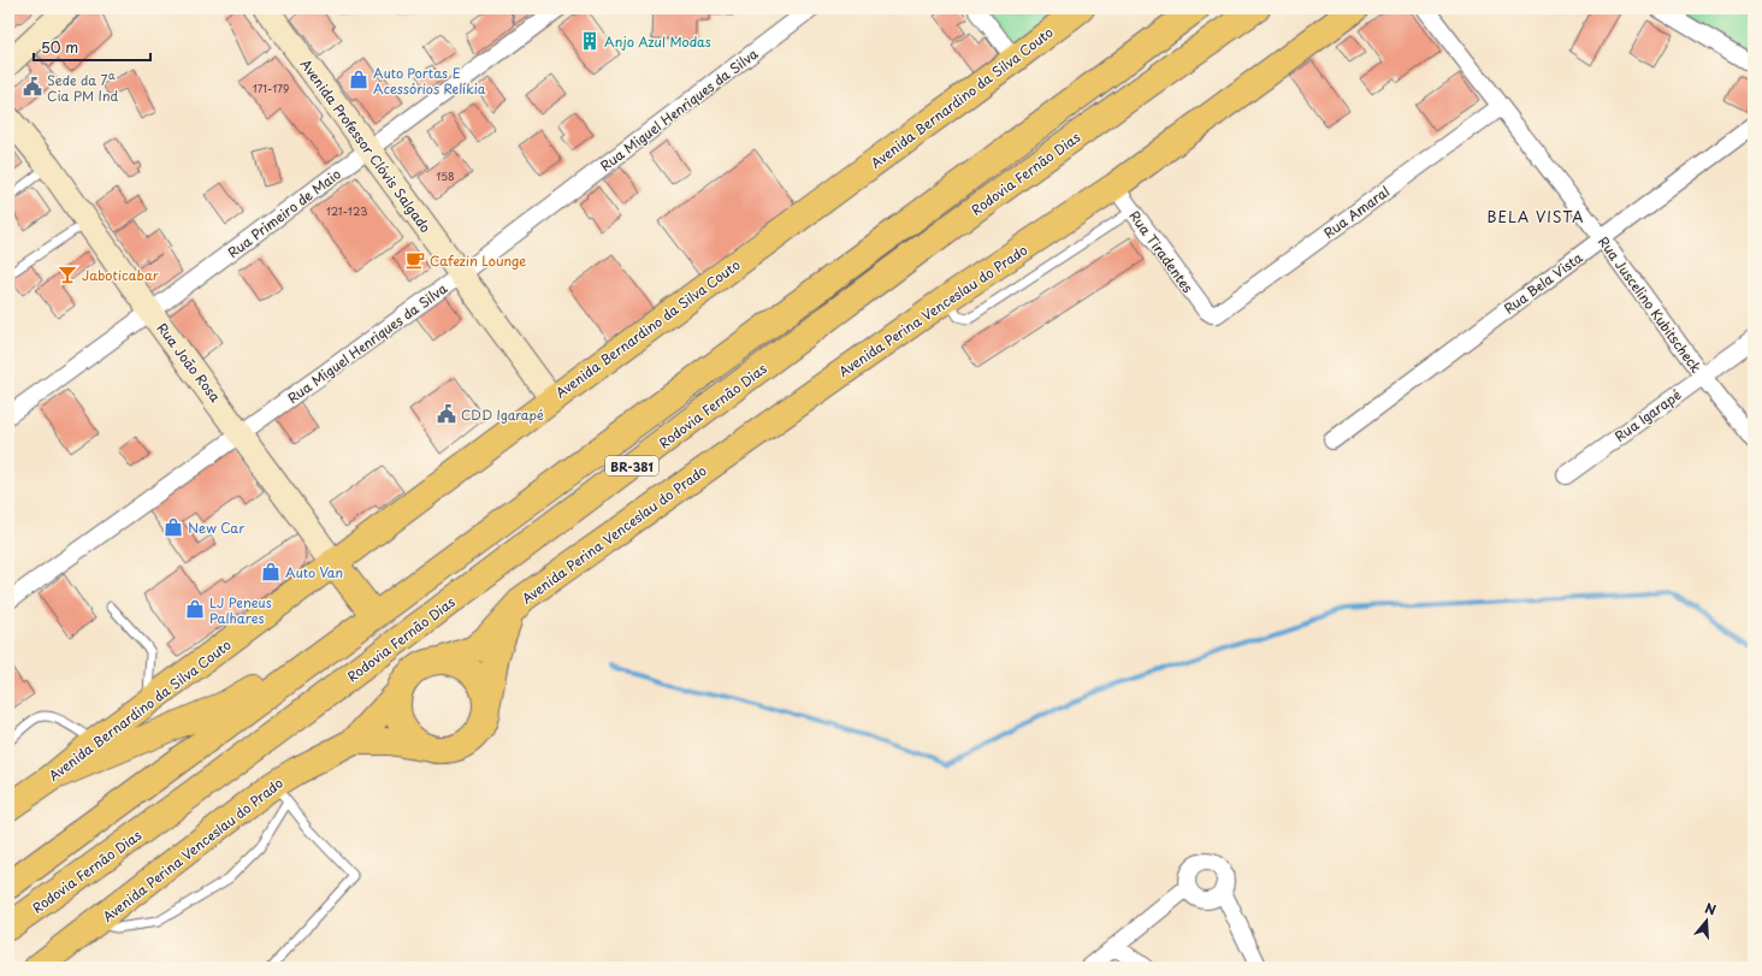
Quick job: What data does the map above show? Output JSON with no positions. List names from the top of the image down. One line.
{"streets":{"main road":["Avenida Bernardino da Silva Couto","Avenida Professor Clóvis Salgado","Rodovia Fernão Dias","Avenida Perina Venceslau do Prado","Rua João Rosa","BR-381"],"street":["Rua Miguel Henriques da Silva","Rua Amaral","Rua Primeiro de Maio","Rua Tiradentes","Rua Bela Vista","Rua Juscelino Kubitscheck","Rua Igarapé"]},"crossings":[["Avenida Bernardino da Silva Couto","Avenida Professor Clóvis Salgado"],["Avenida Bernardino da Silva Couto","Rua João Rosa"],["Rua Miguel Henriques da Silva","Avenida Professor Clóvis Salgado"],["Rua Miguel Henriques da Silva","Rua João Rosa"],["Avenida Professor Clóvis Salgado","Rua Primeiro de Maio"],["Rua Amaral","Rua Tiradentes"],["Rua Amaral","Rua Juscelino Kubitscheck"],["Rua Primeiro de Maio","Rua João Rosa"],["Rua Tiradentes","Avenida Perina Venceslau do Prado"],["Rua Bela Vista","Rua Juscelino Kubitscheck"],["Rua Juscelino Kubitscheck","Rua Igarapé"],["Rua João Rosa","BR-381"]],"districts":["BELA VISTA"],"places":{"building":["Anjo Azul Modas"],"shop":["Auto Portas E Acessórios Relíkia","New Car","Auto Van","LJ Peneus Palhares"],"public building":["Sede da 7ª Cia PM Ind","CDD Igarapé"],"cafe":["Cafezin Lounge"],"bar":["Jaboticabar"]},"house_numbers":["171-179","158","121-123"],"scale_bar":"50 m","north":"top"}
